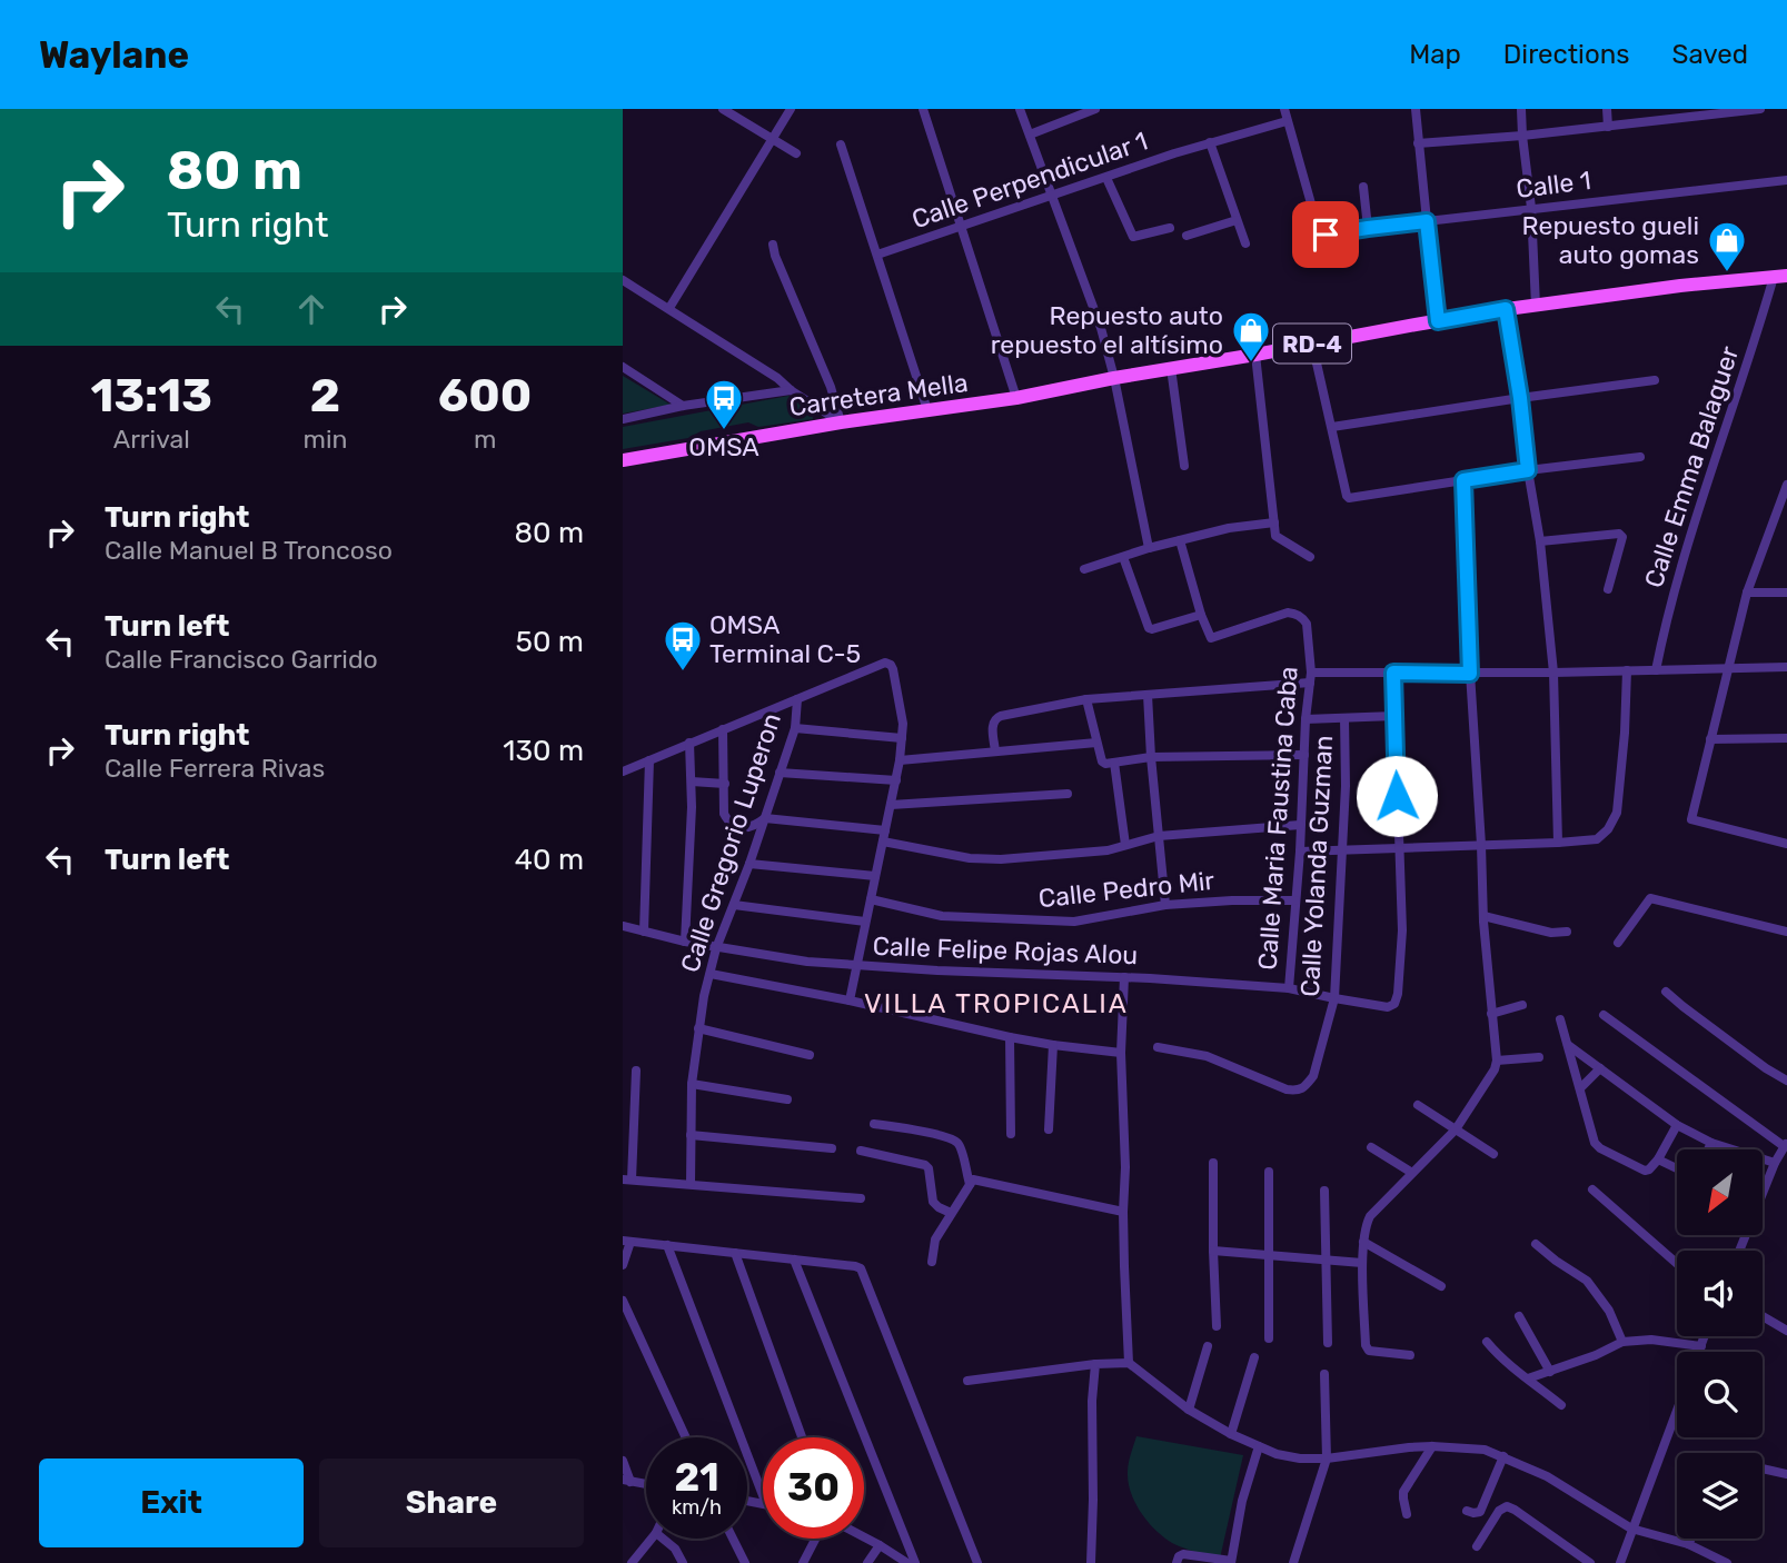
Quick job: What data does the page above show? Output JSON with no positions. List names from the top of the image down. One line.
{"streets":{"main road":["RD-4","Carretera Mella"],"street":["Calle Perpendicular 1","Calle 1","Calle Emma Balaguer","Calle Maria Faustina Caba","Calle Gregorio Luperon","Calle Yolanda Guzman","Calle Pedro Mir","Calle Felipe Rojas Alou"]},"crossings":[["Calle Perpendicular 1","Calle 1"],["Carretera Mella","Calle Emma Balaguer"],["Calle Maria Faustina Caba","Calle Pedro Mir"],["Calle Maria Faustina Caba","Calle Felipe Rojas Alou"],["Calle Gregorio Luperon","Calle Felipe Rojas Alou"],["Calle Yolanda Guzman","Calle Felipe Rojas Alou"]],"districts":["VILLA TROPICALIA"],"places":{"shop":["Repuesto gueli auto gomas","Repuesto auto repuesto el altísimo"],"bus stop":["OMSA","OMSA Terminal C-5"]},"north":"bottom left","page":{"header":"Waylane","nav":["Map","Directions","Saved"],"turn":["80 m","Turn right"],"eta":["13:13","Arrival","2","min","600","m"],"list":[{"name":"Turn right","note":"Calle Manuel B Troncoso","value":"80 m"},{"name":"Turn left","note":"Calle Francisco Garrido","value":"50 m"},{"name":"Turn right","note":"Calle Ferrera Rivas","value":"130 m"},{"name":"Turn left","value":"40 m"}],"speed":"21 km/h","limit":"30","buttons":["Exit","Share"]}}
